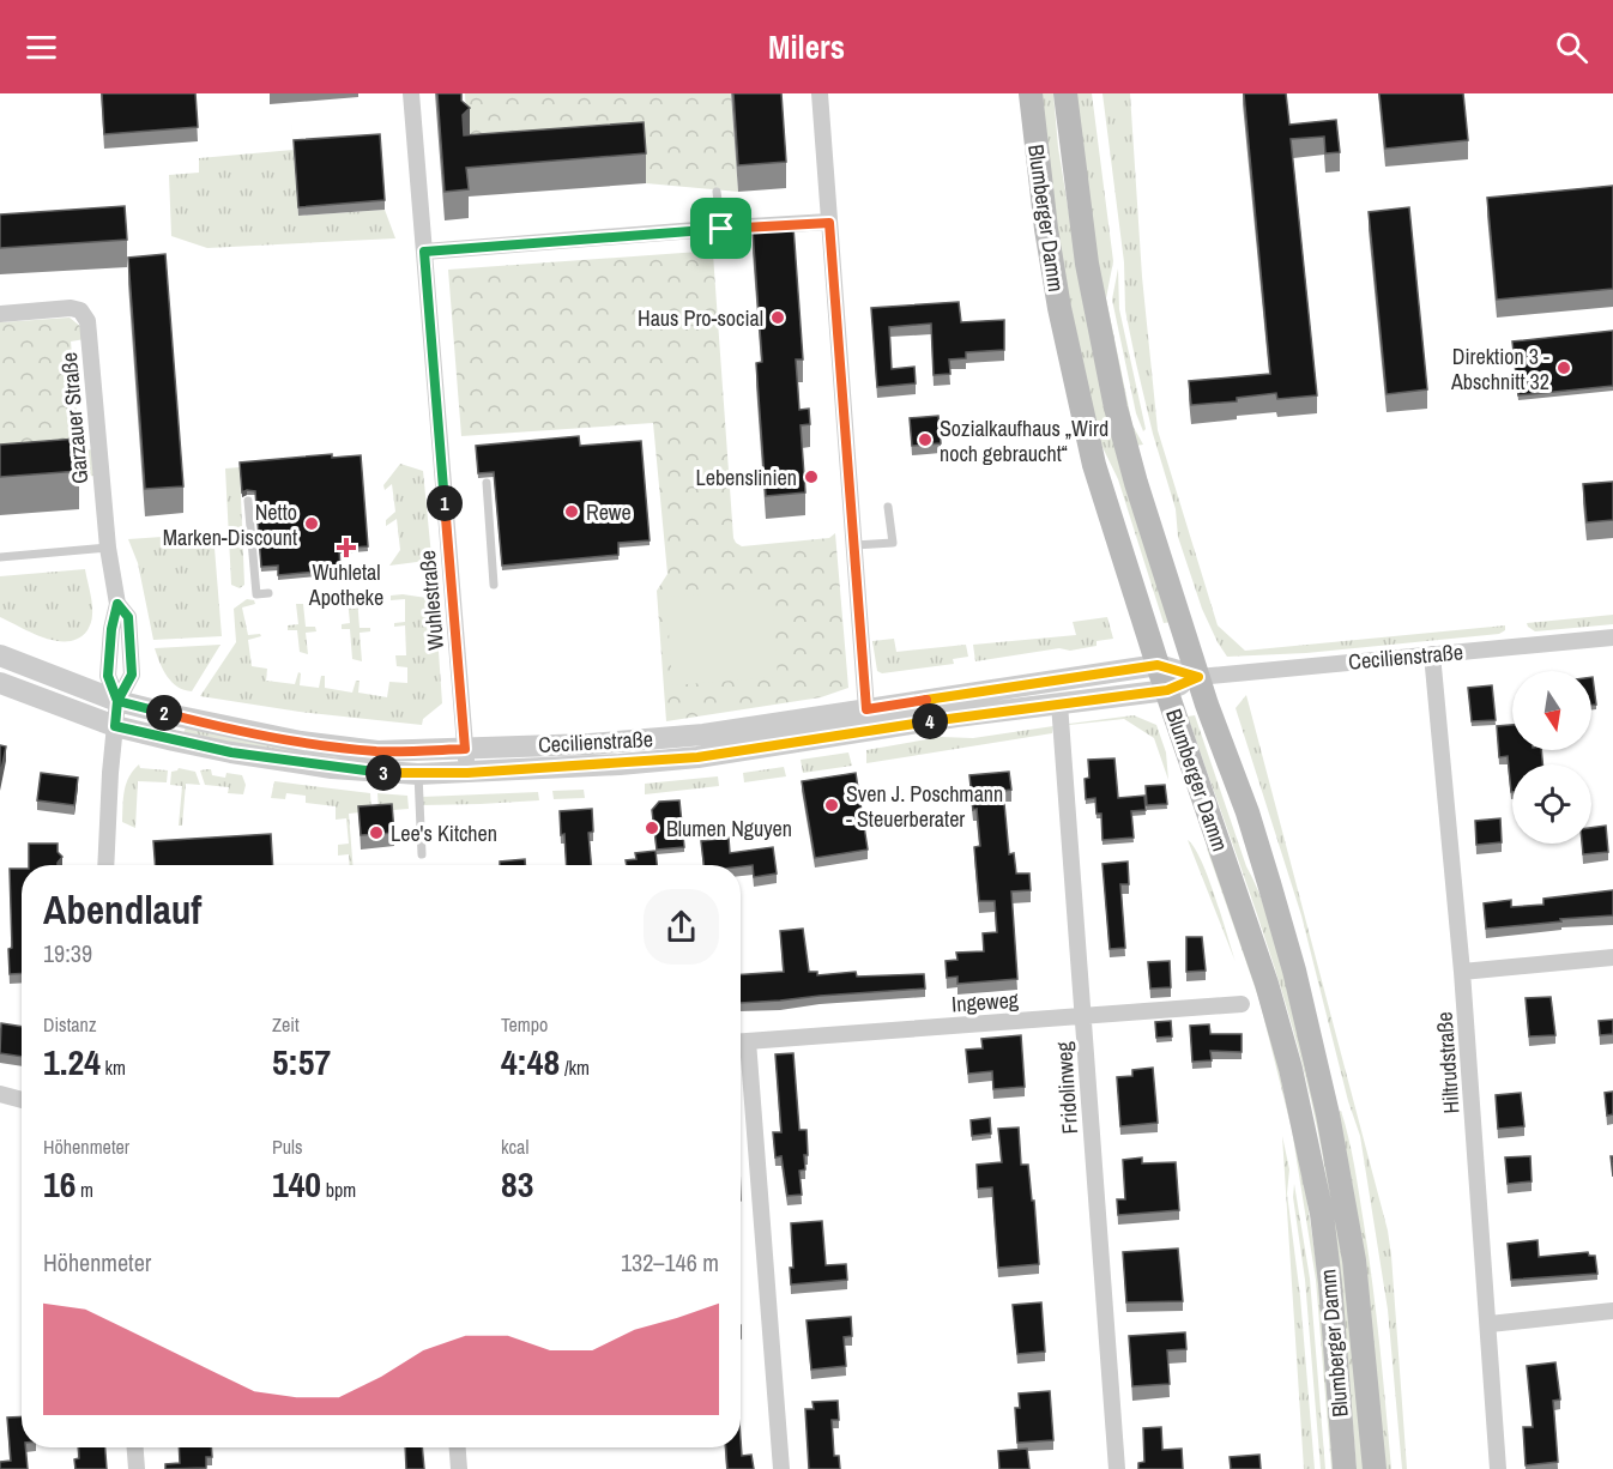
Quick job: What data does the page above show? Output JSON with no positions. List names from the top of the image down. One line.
{"streets":{"main road":["Blumberger Damm"],"street":["Garzauer Straße","Wuhlestraße","Cecilienstraße","Ingeweg","Hiltrudstraße","Fridolinweg"]},"crossings":[["Blumberger Damm","Cecilienstraße"],["Garzauer Straße","Cecilienstraße"],["Wuhlestraße","Cecilienstraße"],["Cecilienstraße","Hiltrudstraße"],["Cecilienstraße","Fridolinweg"],["Ingeweg","Fridolinweg"]],"places":{"other":["Haus Pro-social","Direktion 3 - Abschnitt 32","Sozialkaufhaus „Wird noch gebraucht“","Lebenslinien","Rewe","Netto Marken-Discount","Sven J. Poschmann - Steuerberater","Blumen Nguyen","Lee's Kitchen"],"health":["Wuhletal Apotheke"]},"north":"bottom","page":{"header":"Milers","pins":["1","2","4","3"],"heading":["Abendlauf","19:39"],"stats":[["Distanz","1.24 km"],["Zeit","5:57"],["Tempo","4:48 /km"],["Höhenmeter","16 m"],["Puls","140 bpm"],["kcal","83"]],"chart":["Höhenmeter","132–146 m"]}}
